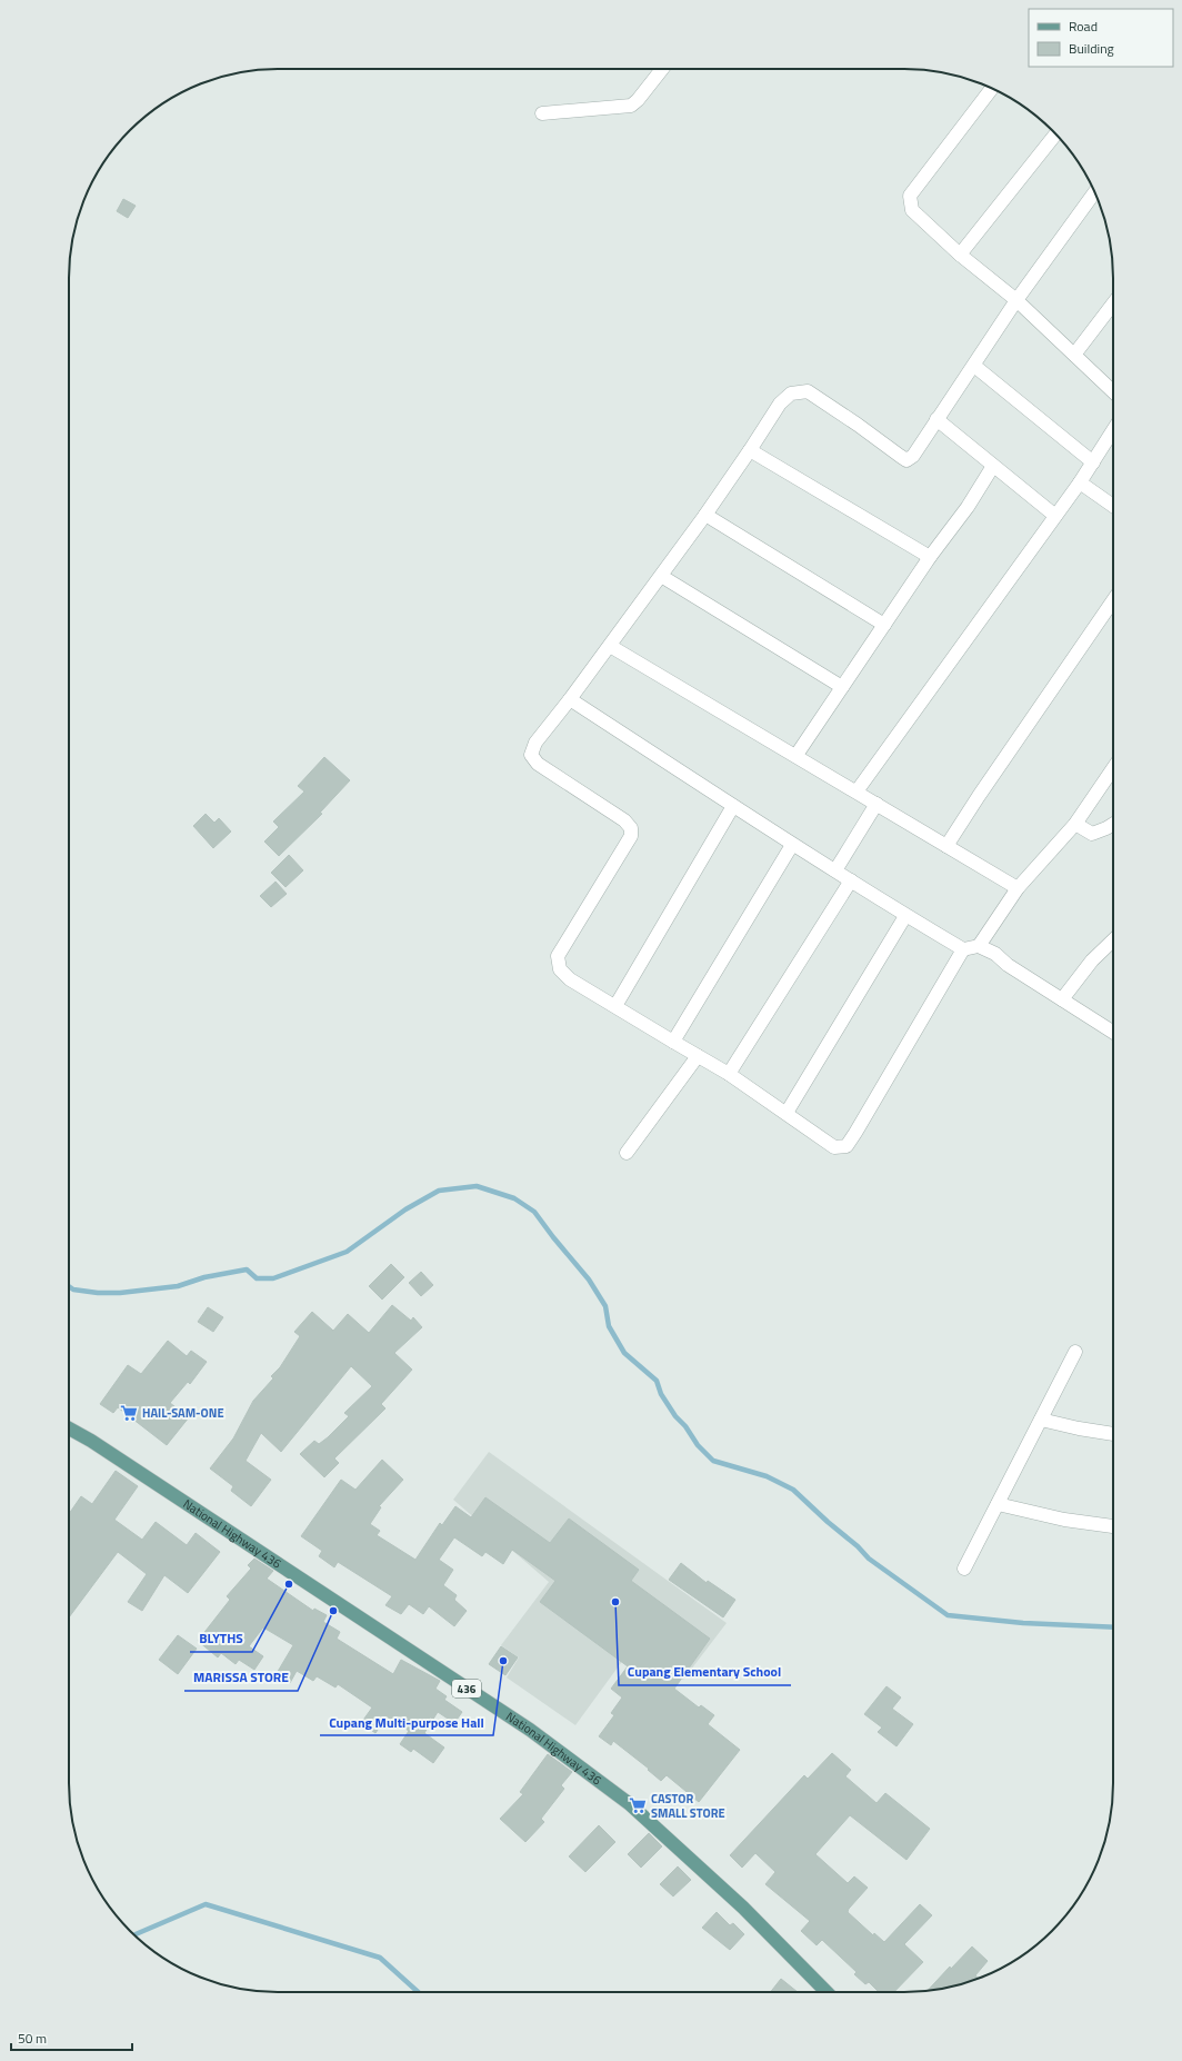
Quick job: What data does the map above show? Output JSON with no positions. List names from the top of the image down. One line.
{"streets":{"main road":["National Highway 436","436"]},"places":{"supermarket":["HAIL-SAM-ONE","CASTOR SMALL STORE"],"other":["BLYTHS","Cupang Elementary School","MARISSA STORE","Cupang Multi-purpose Hall"]},"legend":["Road","Building"],"scale_bar":"50 m"}
